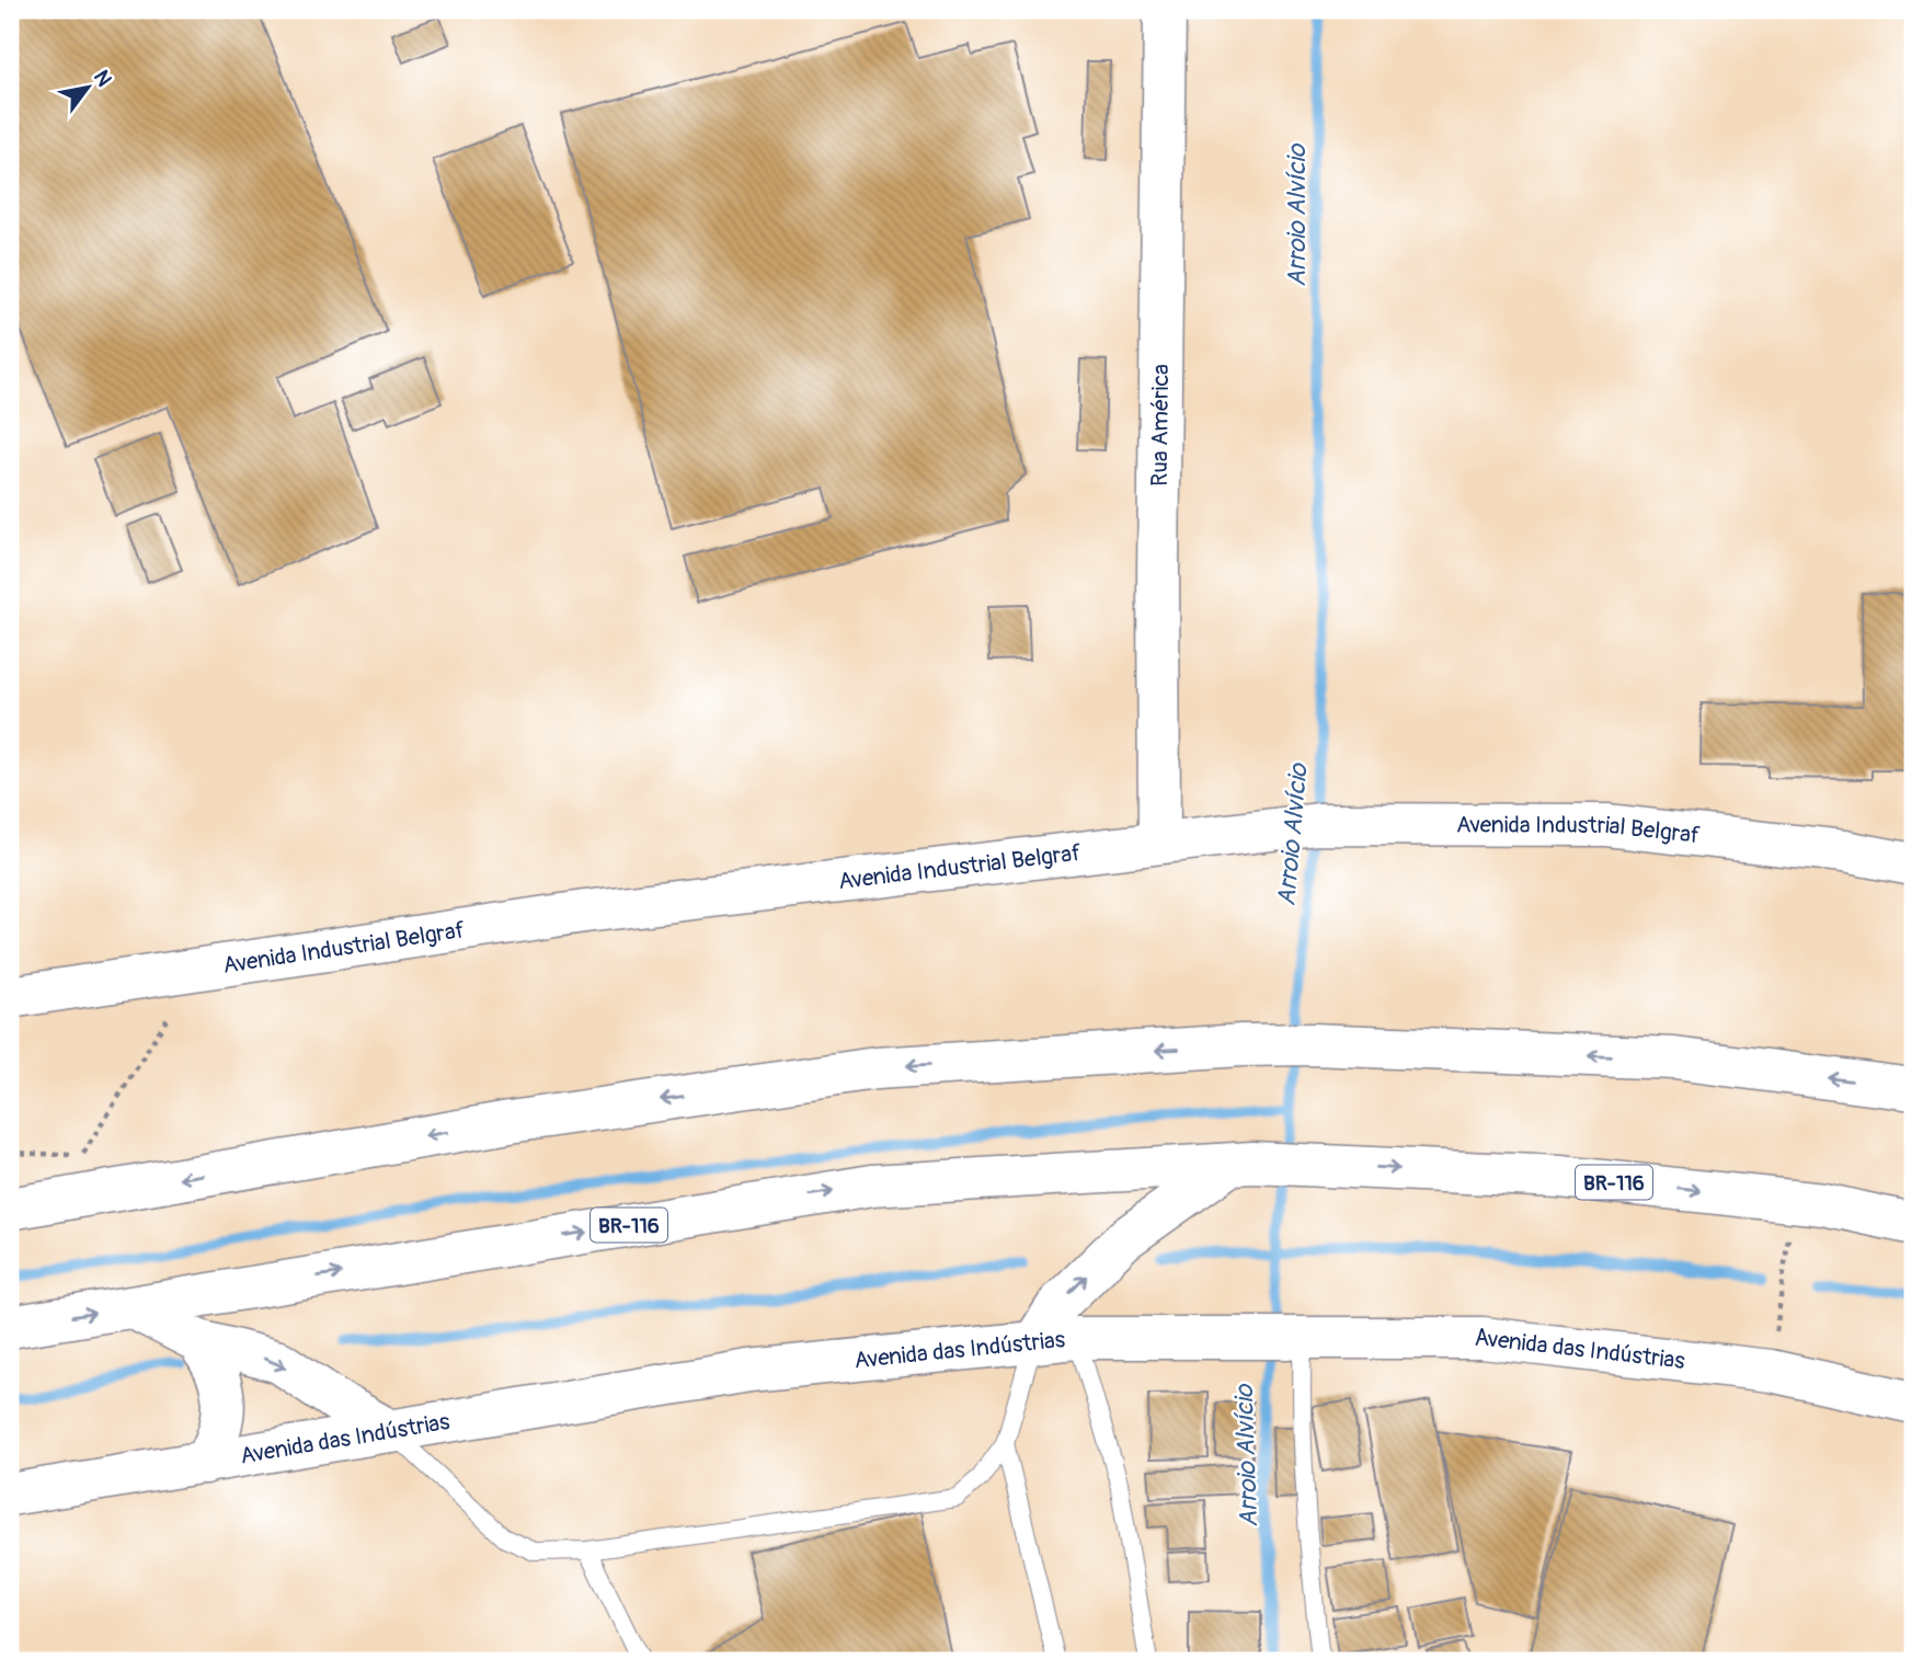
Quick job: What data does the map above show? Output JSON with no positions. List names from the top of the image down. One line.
{"streets":{"main road":["Rua América","Avenida Industrial Belgraf","BR-116","Avenida das Indústrias"]},"crossings":[["Rua América","Avenida Industrial Belgraf"]],"water":["Arroio Alvício"],"north":"top right"}
